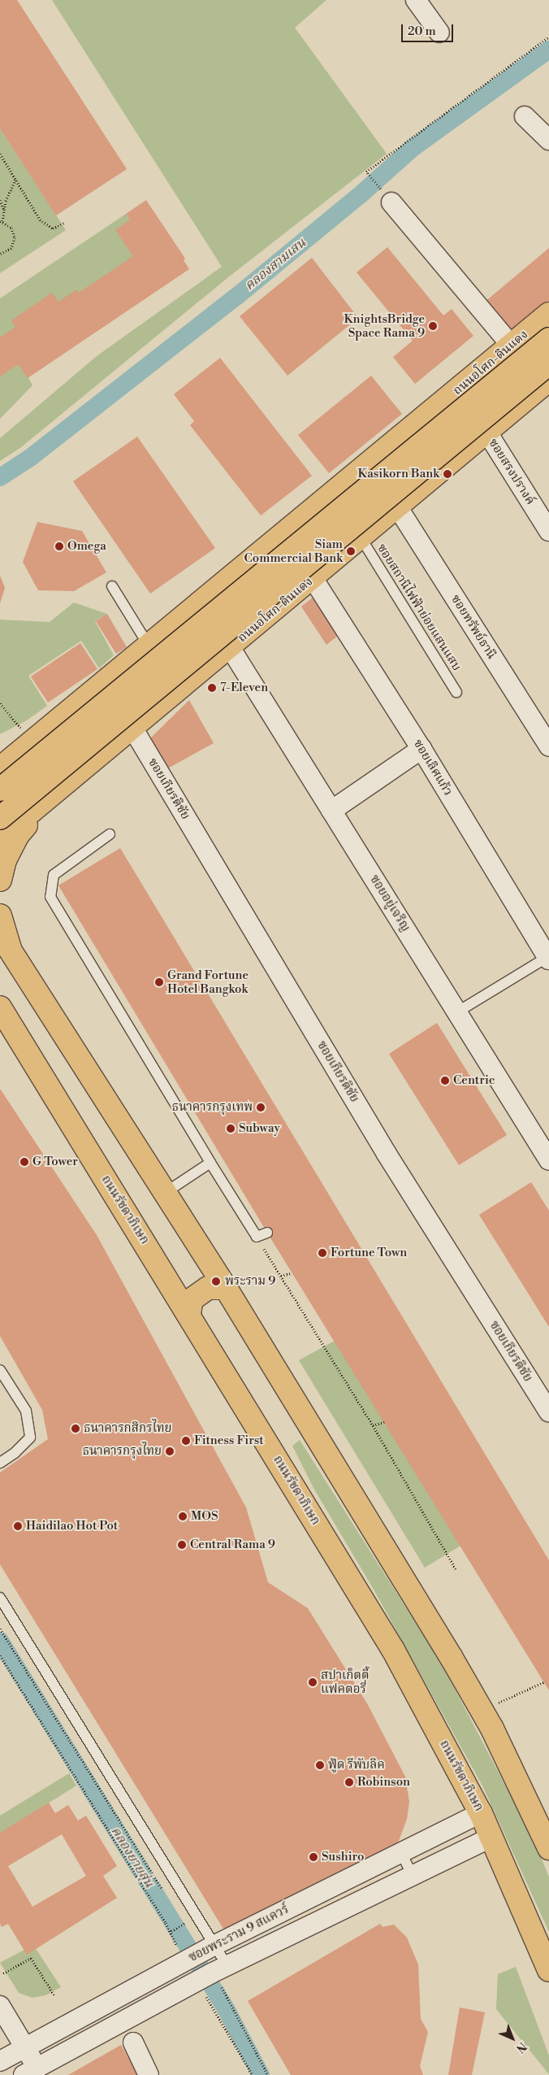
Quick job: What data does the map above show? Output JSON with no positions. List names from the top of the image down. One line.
{"streets":{"main road":["ถนนอโศก-ดินแดง","ถนนรัชดาภิเษก"],"street":["ซอยสรงปรางค์","ซอยทรัพย์ธานี","ซอยเลิศแก้ว","ซอยเกียรติชัย","ซอยอยู่เจริญ","ซอยพระราม 9 สแควร์"],"lane":["ซอยสถานีไฟฟ้าย่อยแสนแสบ"]},"crossings":[["ถนนอโศก-ดินแดง","ซอยสรงปรางค์"],["ถนนอโศก-ดินแดง","ซอยสถานีไฟฟ้าย่อยแสนแสบ"],["ถนนอโศก-ดินแดง","ซอยทรัพย์ธานี"],["ถนนอโศก-ดินแดง","ซอยเลิศแก้ว"],["ถนนอโศก-ดินแดง","ซอยเกียรติชัย"],["ถนนอโศก-ดินแดง","ซอยอยู่เจริญ"],["ถนนรัชดาภิเษก","ซอยพระราม 9 สแควร์"]],"water":["คลองสามเสน","คลองยายสุ่น"],"places":["KnightsBridge Space Rama 9","Kasikorn Bank","Omega","Siam Commercial Bank","7-Eleven","Grand Fortune Hotel Bangkok","Centric","ธนาคารกรุงเทพ","Subway","G Tower","Fortune Town","พระราม 9","ธนาคารกสิกรไทย","Fitness First","ธนาคารกรุงไทย","MOS","Haidilao Hot Pot","Central Rama 9","สปาเก็ตตี้ แฟคตอรี่","ฟู้ด รีพับลิค","Robinson","Sushiro"],"scale_bar":"20 m","north":"bottom right"}
